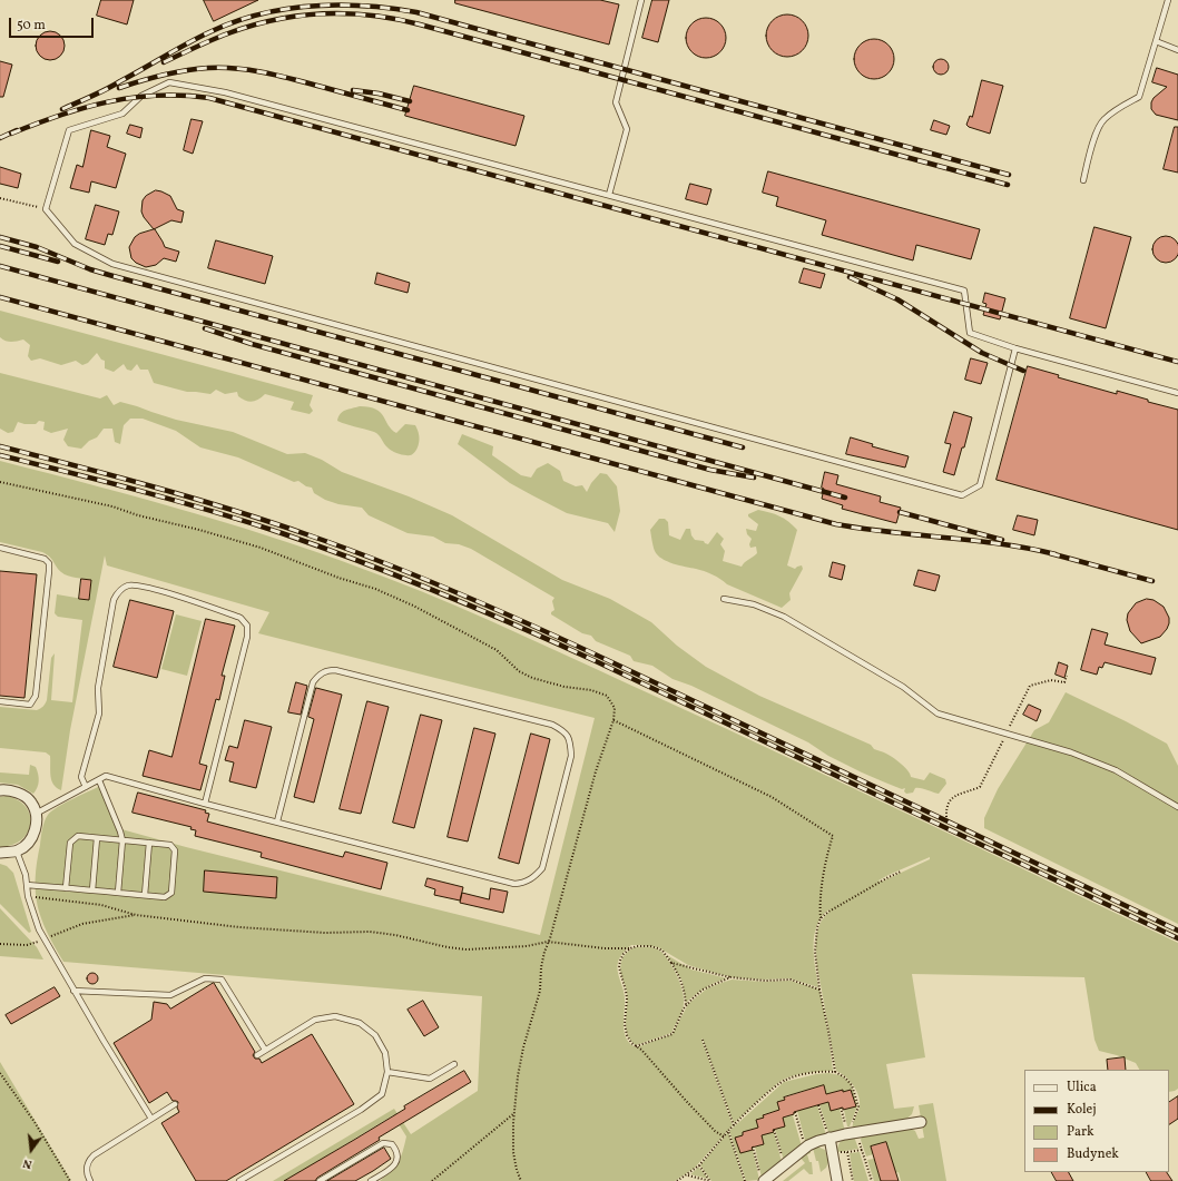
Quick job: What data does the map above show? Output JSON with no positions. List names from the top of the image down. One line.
{"legend":["Ulica","Kolej","Park","Budynek"],"scale_bar":"50 m","north":"bottom"}
